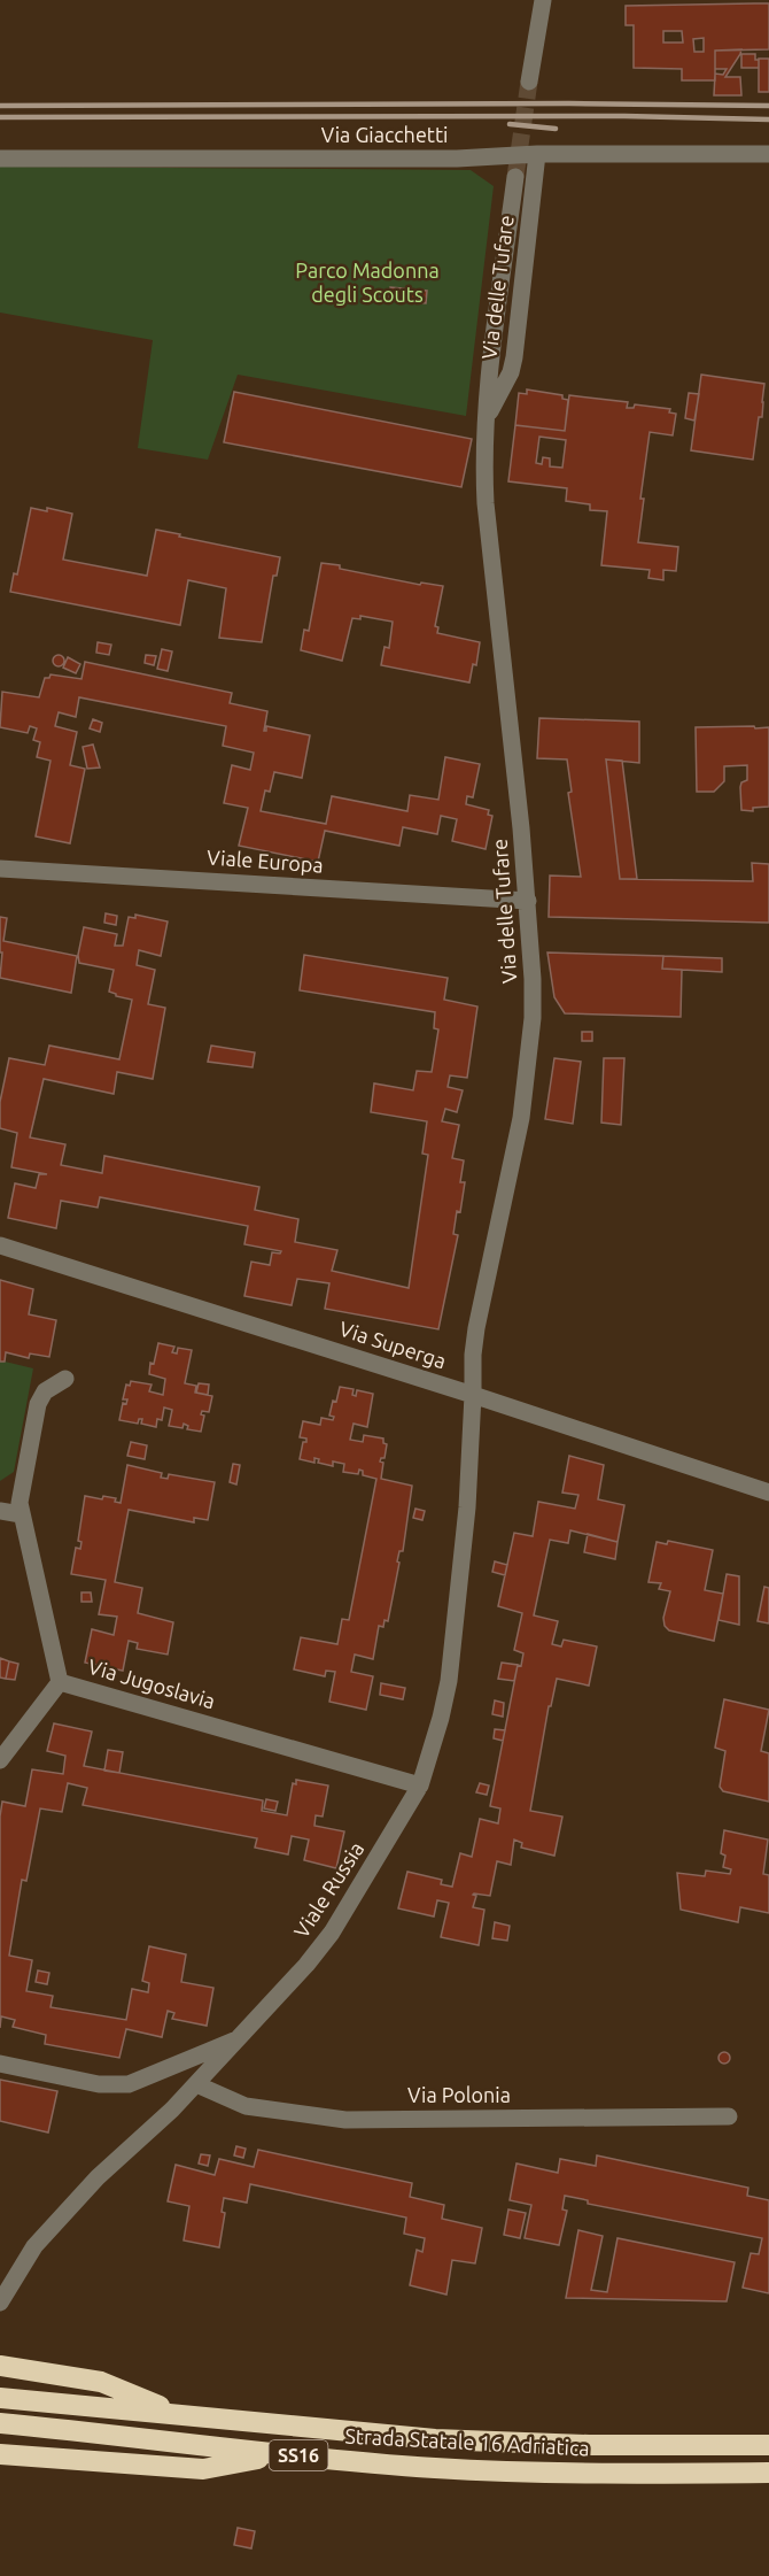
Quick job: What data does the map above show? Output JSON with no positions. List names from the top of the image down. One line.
{"streets":{"highway":["Strada Statale 16 Adriatica","SS16"],"street":["Via Giacchetti","Via delle Tufare","Viale Europa","Via Superga","Via Jugoslavia","Viale Russia","Via Polonia"]},"crossings":[["Via Giacchetti","Via delle Tufare"],["Via delle Tufare","Viale Europa"],["Via delle Tufare","Via Superga"],["Via delle Tufare","Viale Russia"],["Via Superga","Viale Russia"],["Via Jugoslavia","Viale Russia"],["Viale Russia","Via Polonia"],["Strada Statale 16 Adriatica","SS16"]],"parks":["Parco Madonna degli Scouts"]}
